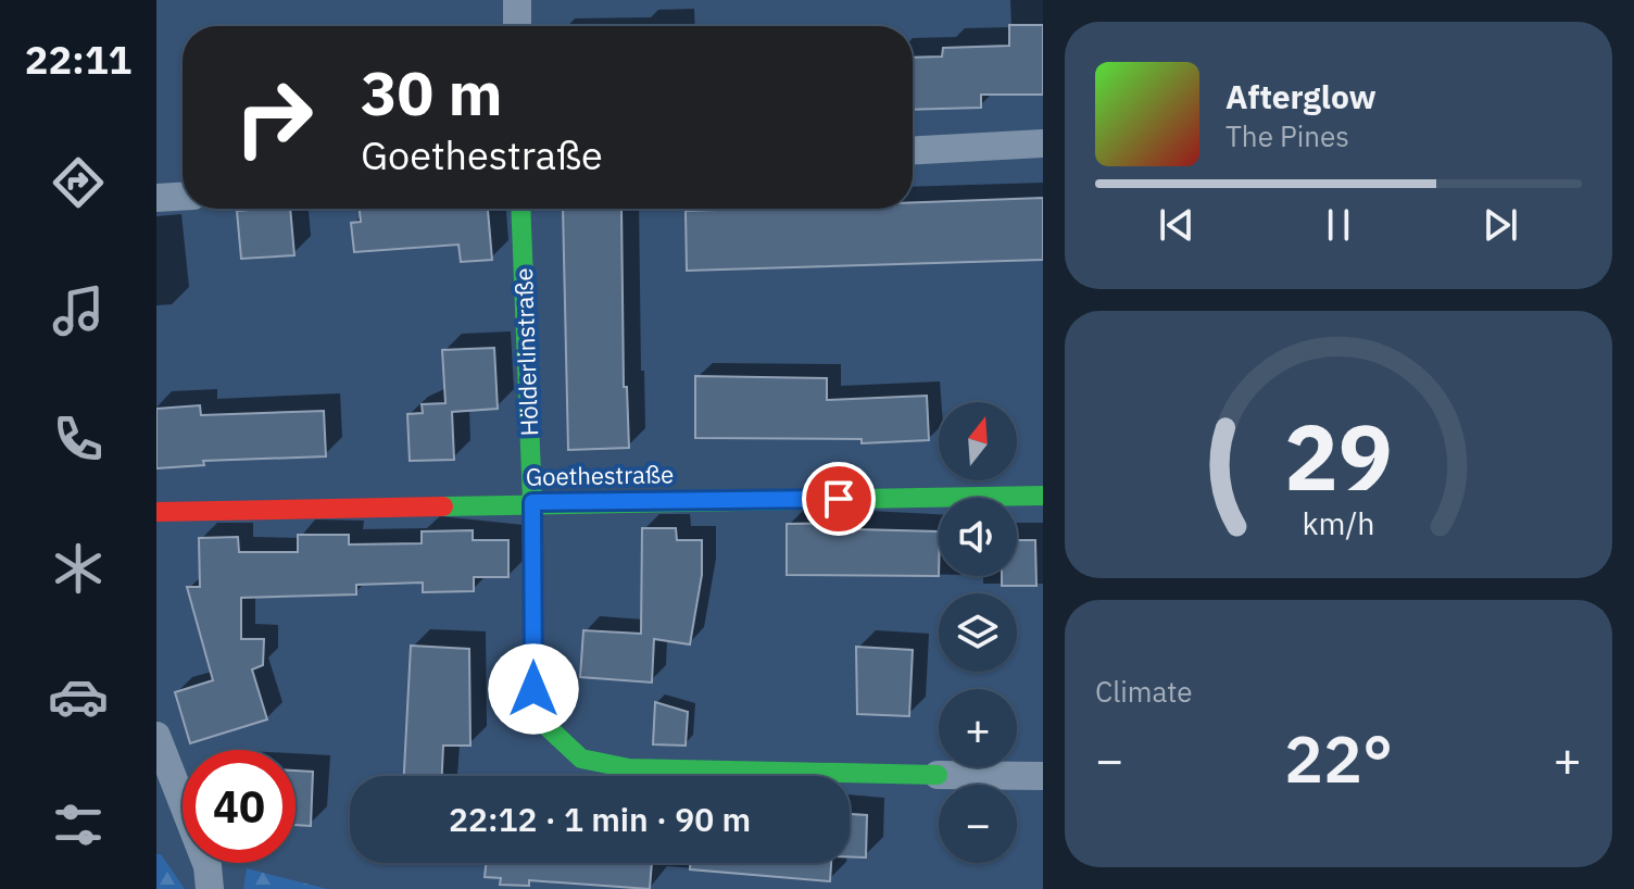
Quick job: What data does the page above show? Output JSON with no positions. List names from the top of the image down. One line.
{"streets":{"street":["Hölderlinstraße","Goethestraße"]},"crossings":[["Hölderlinstraße","Goethestraße"]],"north":"top","page":{"tabs":"22:11","turn":["30 m","Goethestraße"],"song":["Afterglow","The Pines"],"map_buttons":["+","−"],"tile":"Climate","heat":["−","22°","+"],"limit":"40","trip":"22:12 · 1 min · 90 m","gauge":["29","km/h"]}}
